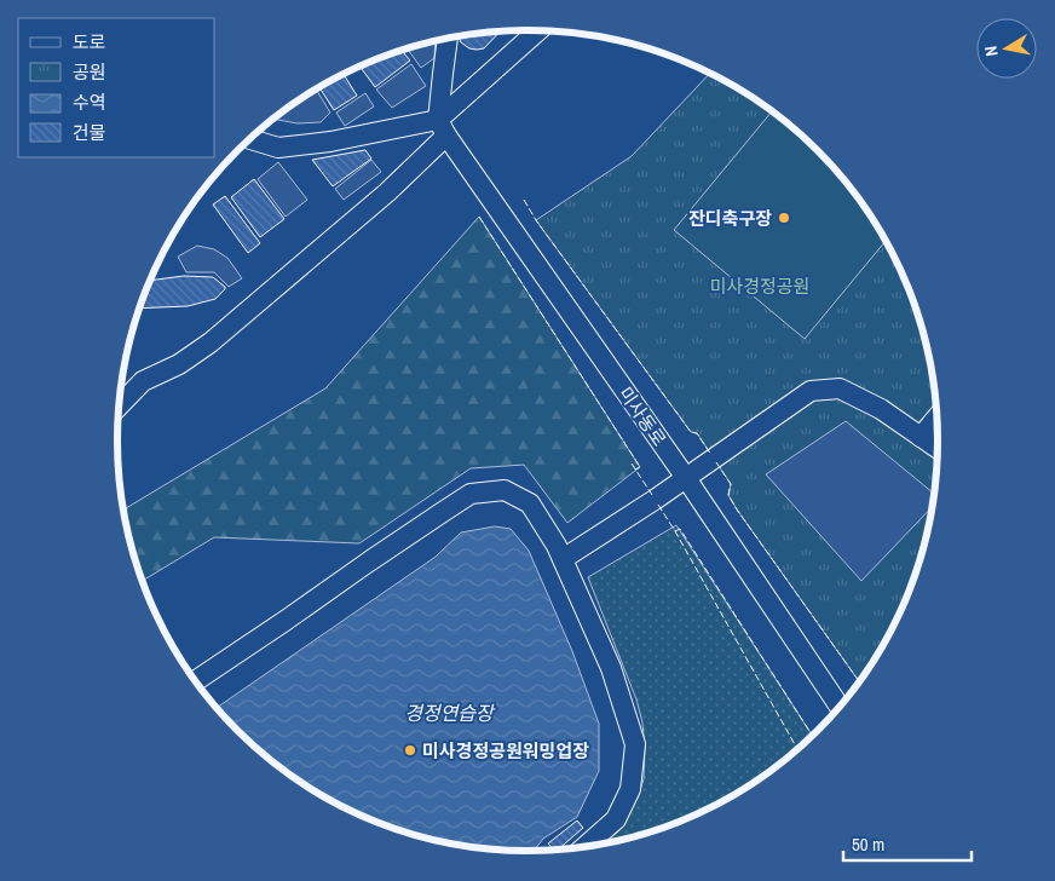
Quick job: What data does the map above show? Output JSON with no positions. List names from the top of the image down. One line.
{"streets":{"street":["미사동로"]},"water":["경정연습장"],"parks":["미사경정공원"],"places":["잔디축구장","미사경정공원워밍업장"],"legend":["도로","공원","수역","건물"],"scale_bar":"50 m","north":"left"}
